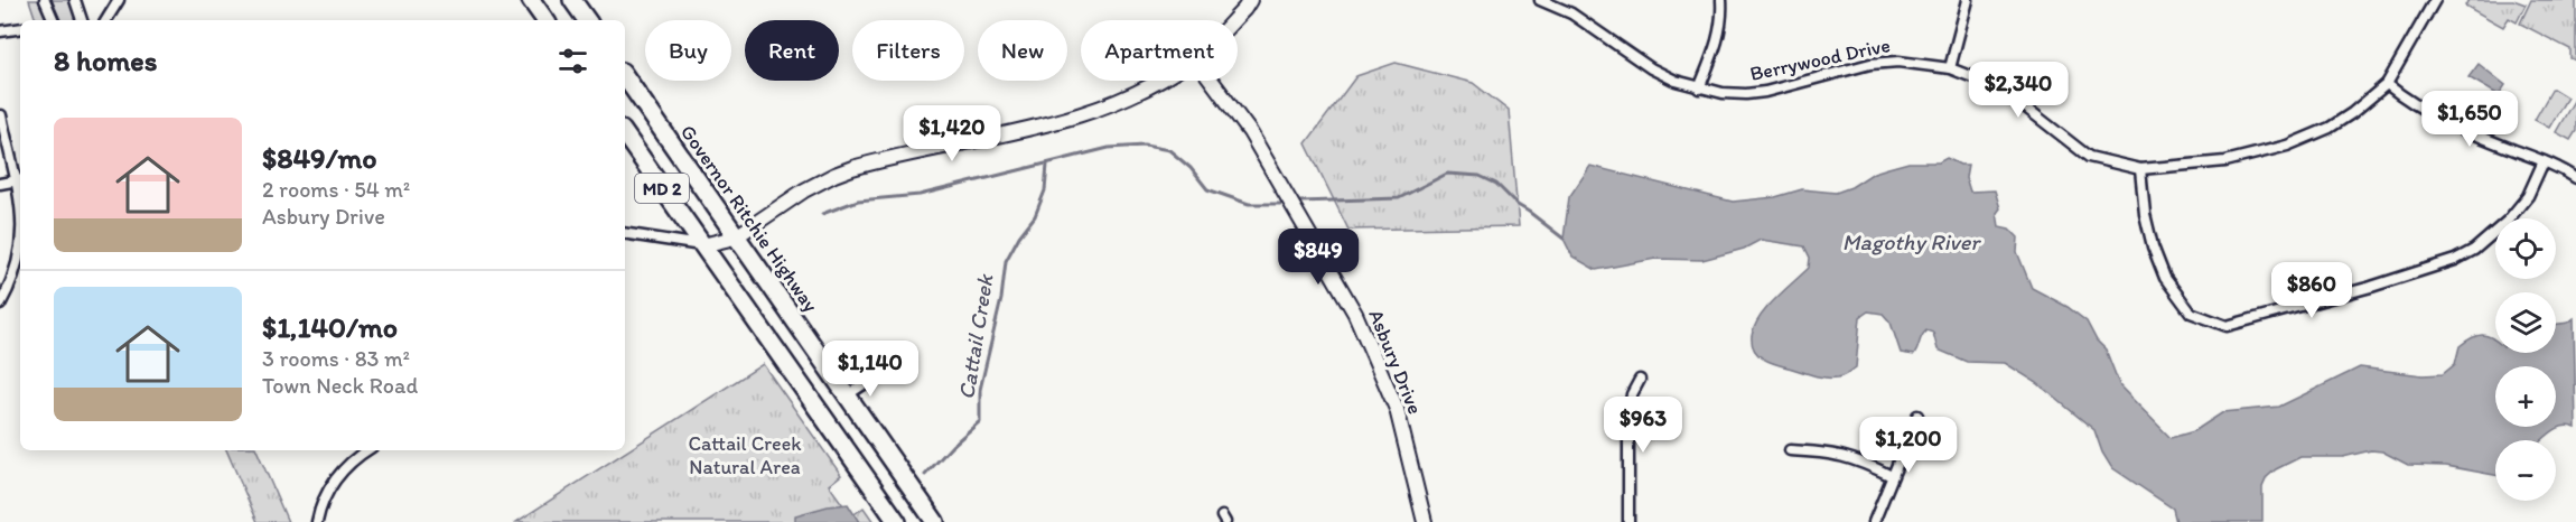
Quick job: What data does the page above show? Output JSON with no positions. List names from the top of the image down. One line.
{"streets":{"highway":["MD 2","Governor Ritchie Highway"],"main road":["Asbury Drive"],"street":["Berrywood Drive"]},"water":["Magothy River","Cattail Creek"],"parks":["Cattail Creek Natural Area"],"page":{"chip":["Buy","Rent","Filters","New","Apartment"],"heading":"8 homes","price":["$2,340","$1,650","$1,420","$849","$860","$1,140","$963","$1,200"],"list":[{"name":"$849/mo","note":"2 rooms · 54 m² · Asbury Drive"},{"name":"$1,140/mo","note":"3 rooms · 83 m² · Town Neck Road"}],"map_buttons":["+","−"]}}
